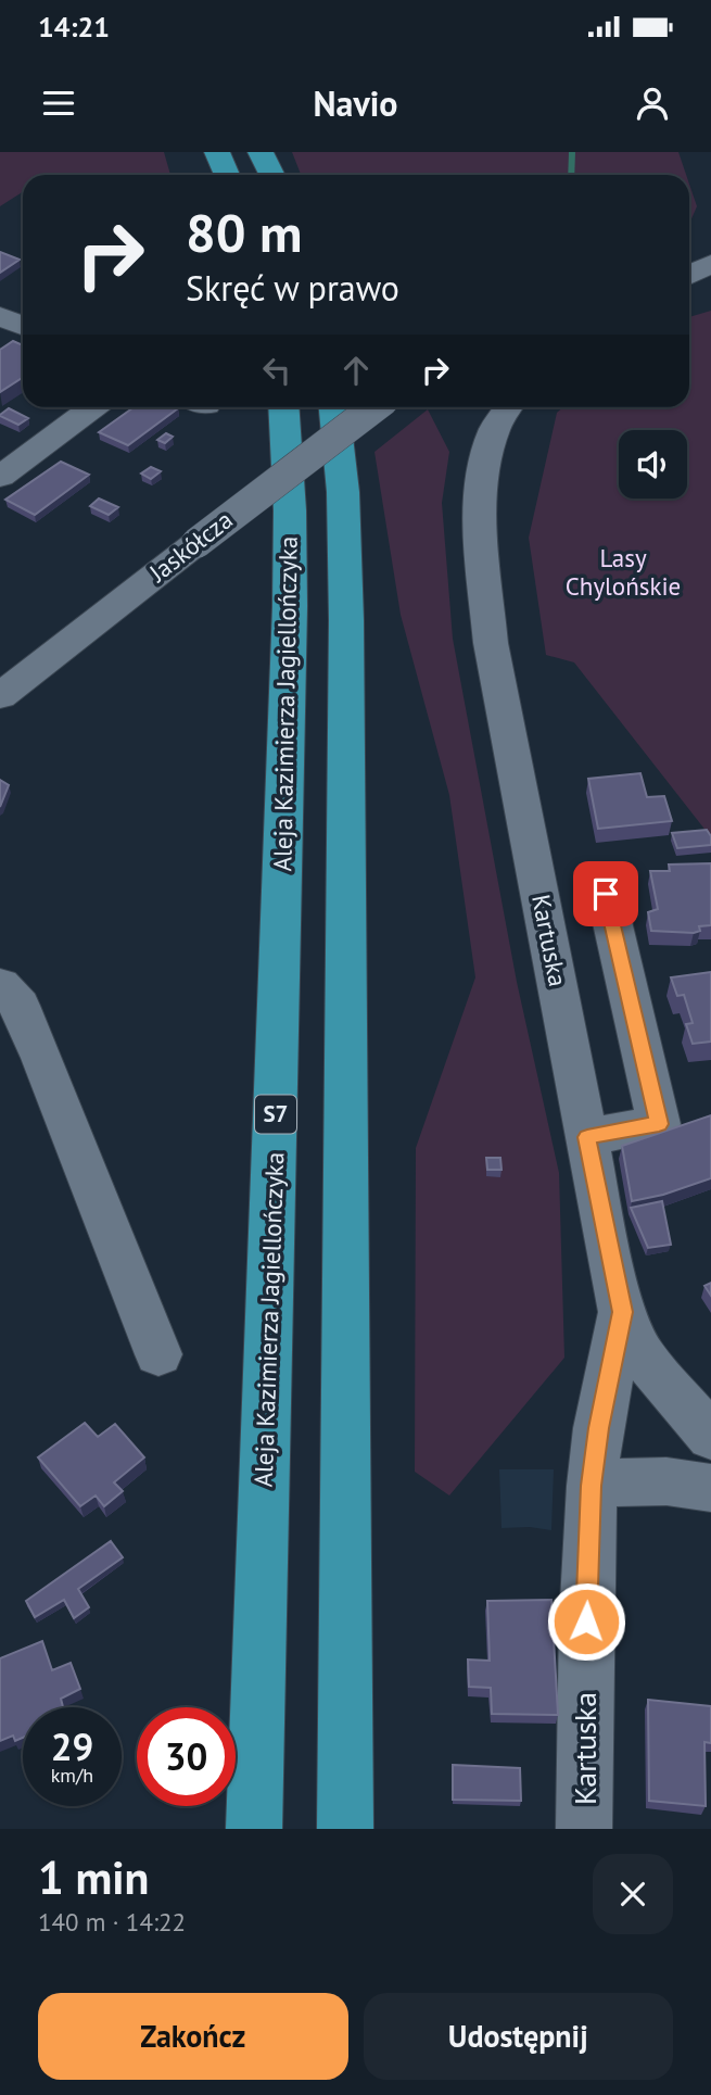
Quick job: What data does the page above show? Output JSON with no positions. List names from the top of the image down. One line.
{"streets":{"highway":["Aleja Kazimierza Jagiellończyka","S7"],"street":["Jaskółcza","Kartuska"]},"parks":["Lasy Chylońskie"],"page":{"status":"14:21","header":"Navio","turn":["80 m","Skręć w prawo"],"speed":"29 km/h","limit":"30","heading":["1 min","140 m · 14:22"],"buttons":["Zakończ","Udostępnij"]}}
